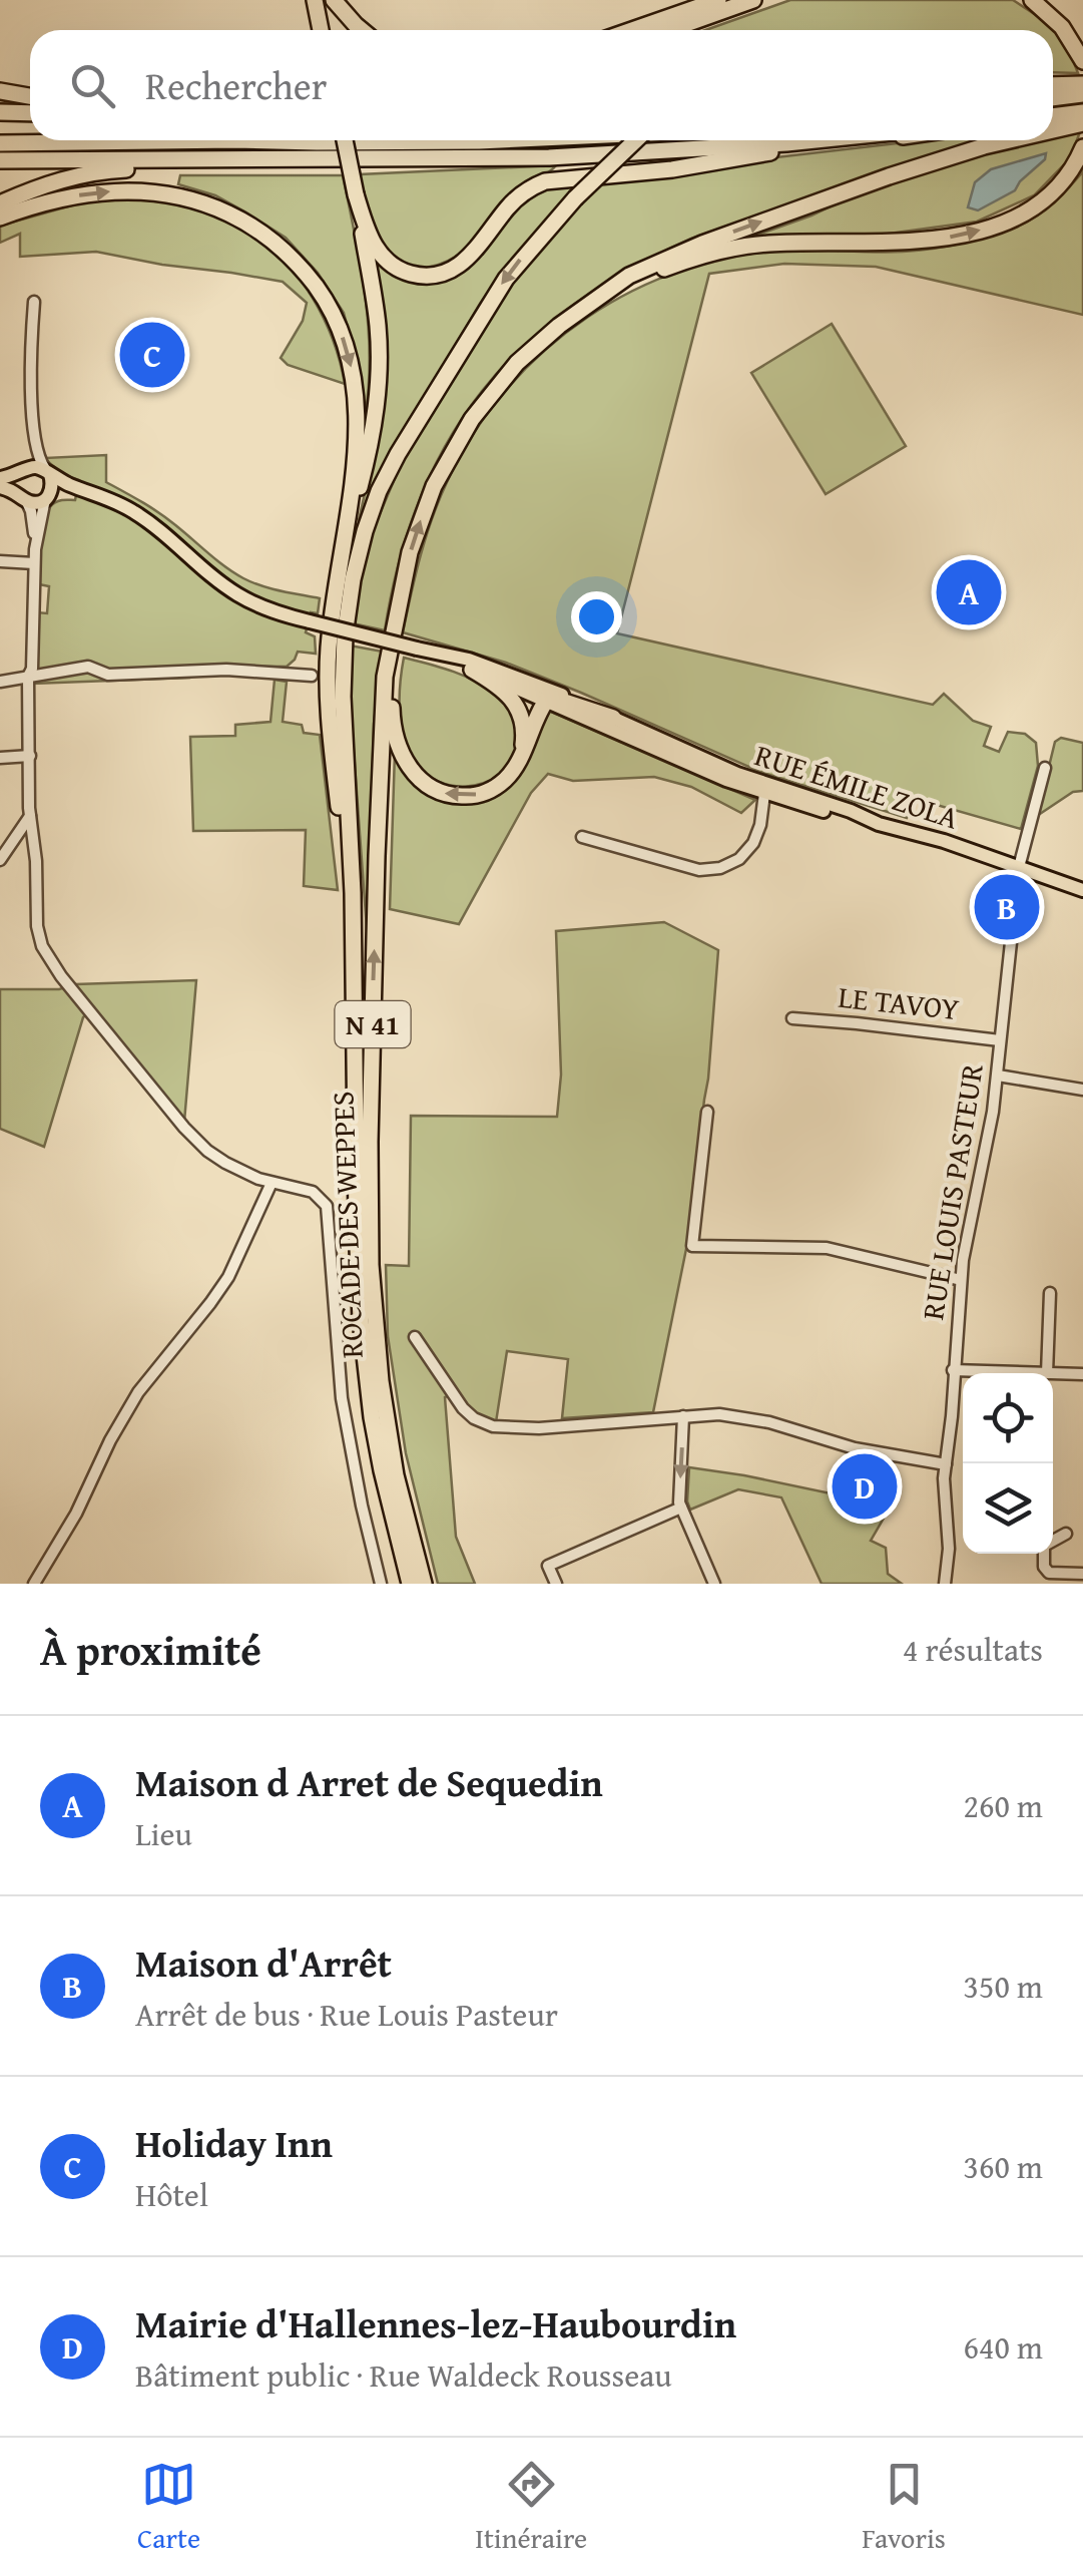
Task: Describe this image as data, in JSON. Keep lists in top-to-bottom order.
{
  "streets": {
    "highway": ["N 41", "ROCADE DES WEPPES"],
    "main road": ["RUE ÉMILE ZOLA"],
    "street": ["LE TAVOY", "RUE LOUIS PASTEUR"]
  },
  "crossings": [
    ["RUE ÉMILE ZOLA", "RUE LOUIS PASTEUR"],
    ["LE TAVOY", "RUE LOUIS PASTEUR"],
    ["N 41", "ROCADE DES WEPPES"]
  ],
  "page": {
    "search": "Rechercher",
    "pins": [
      "C",
      "A",
      "B",
      "D"
    ],
    "heading": ["À proximité", "4 résultats"],
    "list": [
      {
        "mark": "A",
        "name": "Maison d Arret de Sequedin",
        "note": "Lieu",
        "value": "260 m"
      },
      {
        "mark": "B",
        "name": "Maison d'Arrêt",
        "note": "Arrêt de bus · Rue Louis Pasteur",
        "value": "350 m"
      },
      {
        "mark": "C",
        "name": "Holiday Inn",
        "note": "Hôtel",
        "value": "360 m"
      },
      {
        "mark": "D",
        "name": "Mairie d'Hallennes-lez-Haubourdin",
        "note": "Bâtiment public · Rue Waldeck Rousseau",
        "value": "640 m"
      }
    ],
    "nav": ["Carte", "Itinéraire", "Favoris"]
  }
}
